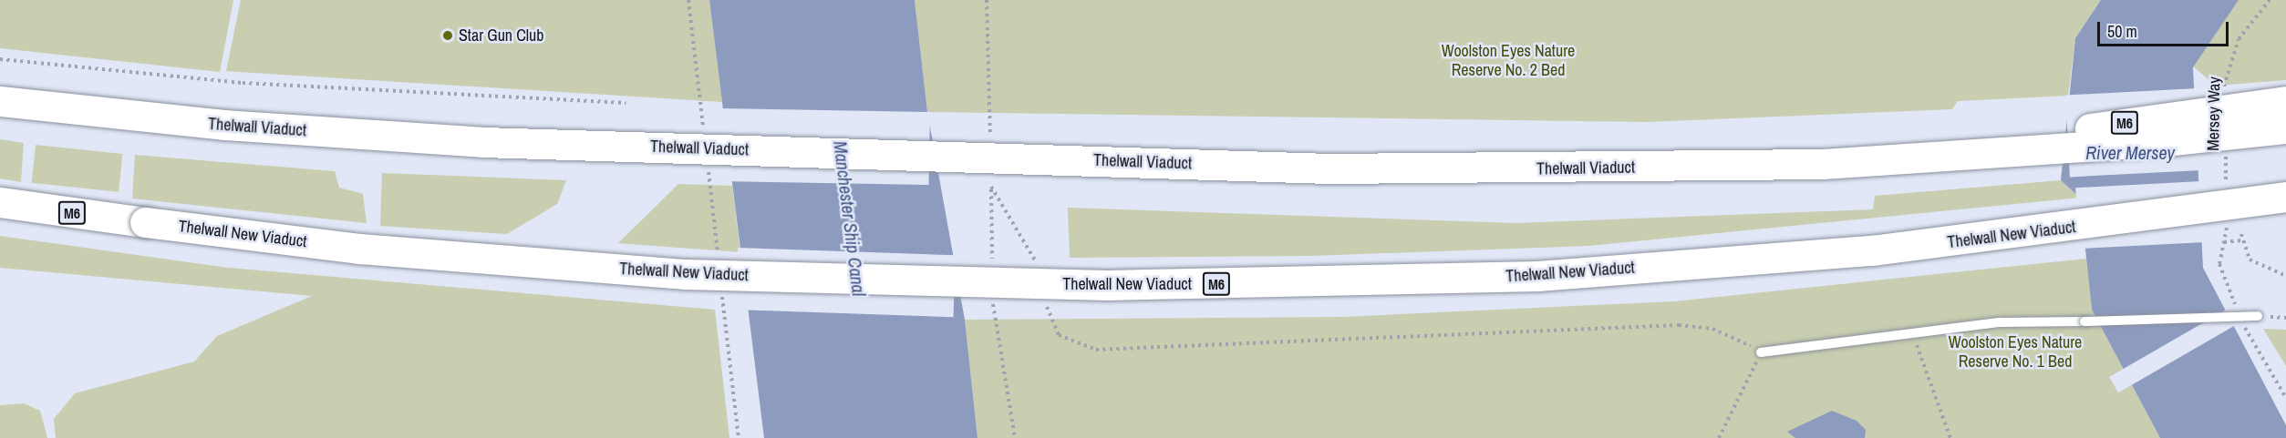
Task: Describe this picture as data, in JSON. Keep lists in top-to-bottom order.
{
  "streets": {
    "highway": ["M6", "Thelwall Viaduct", "Thelwall New Viaduct"],
    "path": ["Mersey Way"]
  },
  "crossings": [
    ["M6", "Thelwall Viaduct"]
  ],
  "water": ["River Mersey", "Manchester Ship Canal"],
  "parks": ["Woolston Eyes Nature Reserve No. 2 Bed", "Woolston Eyes Nature Reserve No. 1 Bed"],
  "places": ["Star Gun Club"],
  "scale_bar": "50 m"
}
